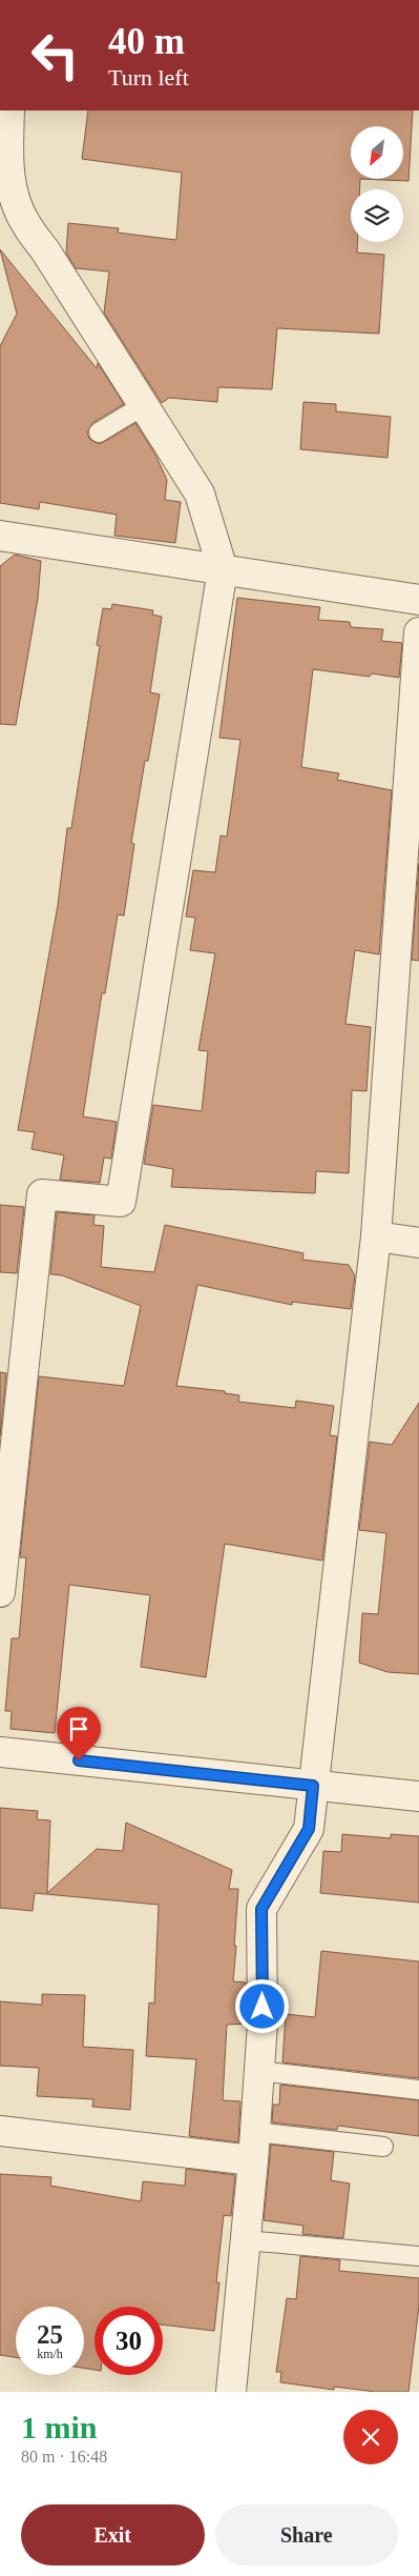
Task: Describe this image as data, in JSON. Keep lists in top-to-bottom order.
{
  "north": "bottom left",
  "page": {
    "turn": ["40 m", "Turn left"],
    "speed": "25 km/h",
    "limit": "30",
    "heading": ["1 min", "80 m · 16:48"],
    "buttons": ["Exit", "Share"]
  }
}
